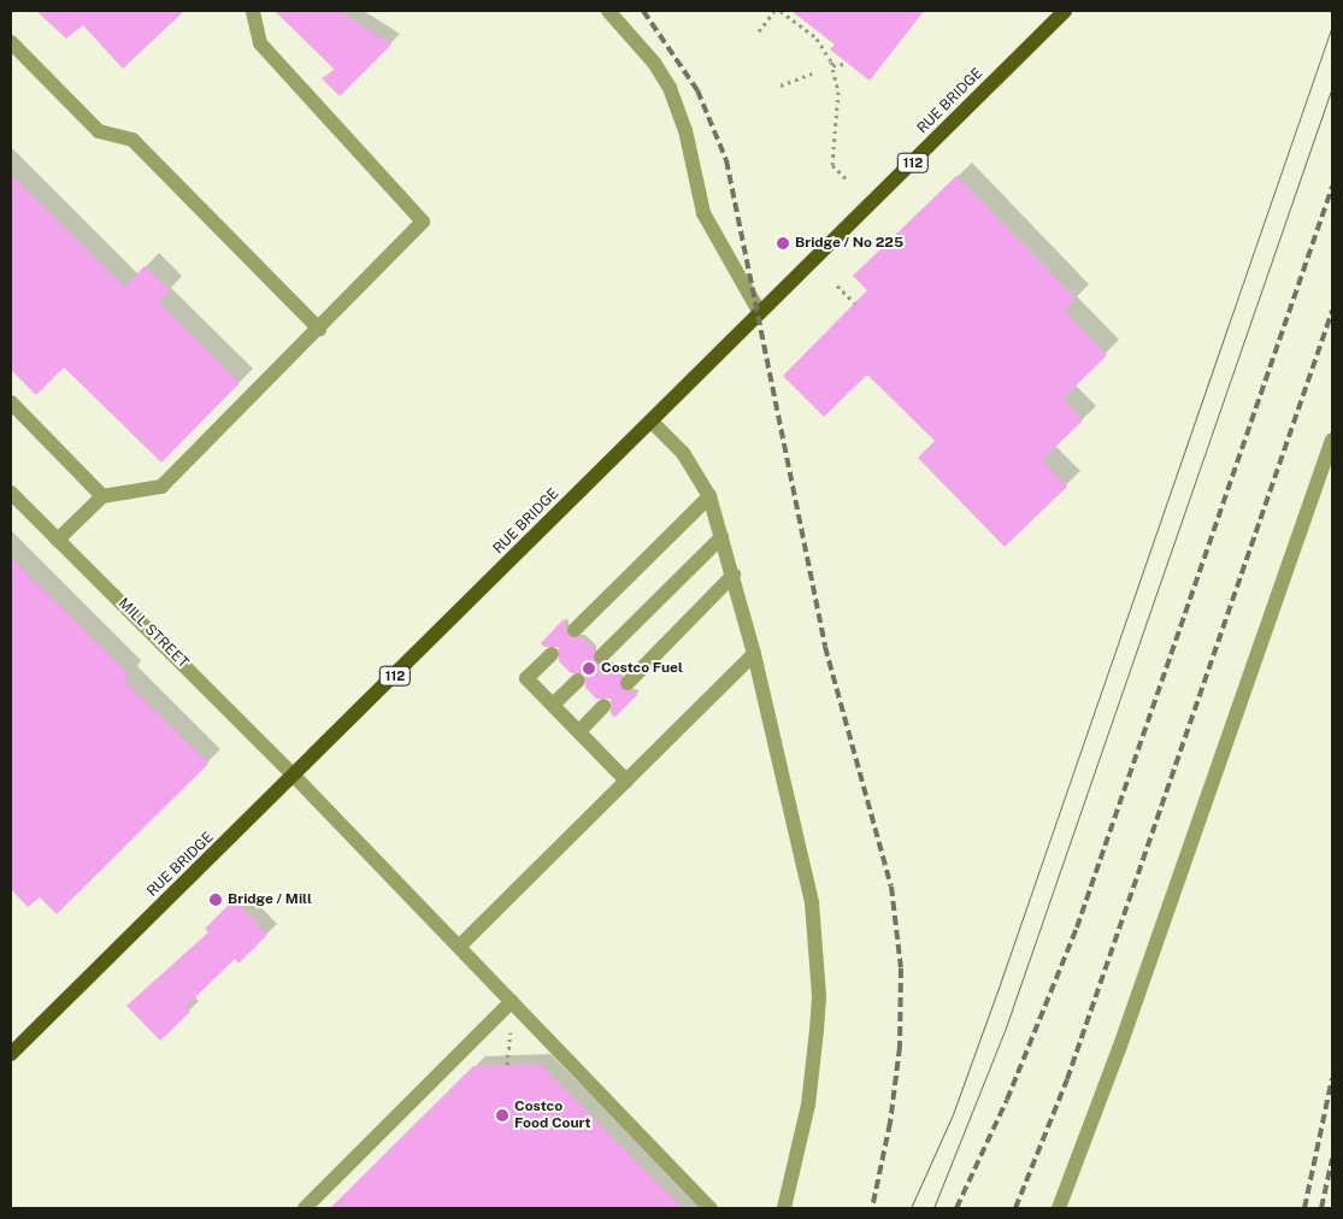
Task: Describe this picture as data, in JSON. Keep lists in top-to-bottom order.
{
  "streets": {
    "main road": ["RUE BRIDGE", "112"],
    "street": ["MILL STREET"]
  },
  "crossings": [
    ["RUE BRIDGE", "MILL STREET"]
  ],
  "places": [
    "Bridge / No 225",
    "Costco Fuel",
    "Bridge / Mill",
    "Costco Food Court"
  ]
}
